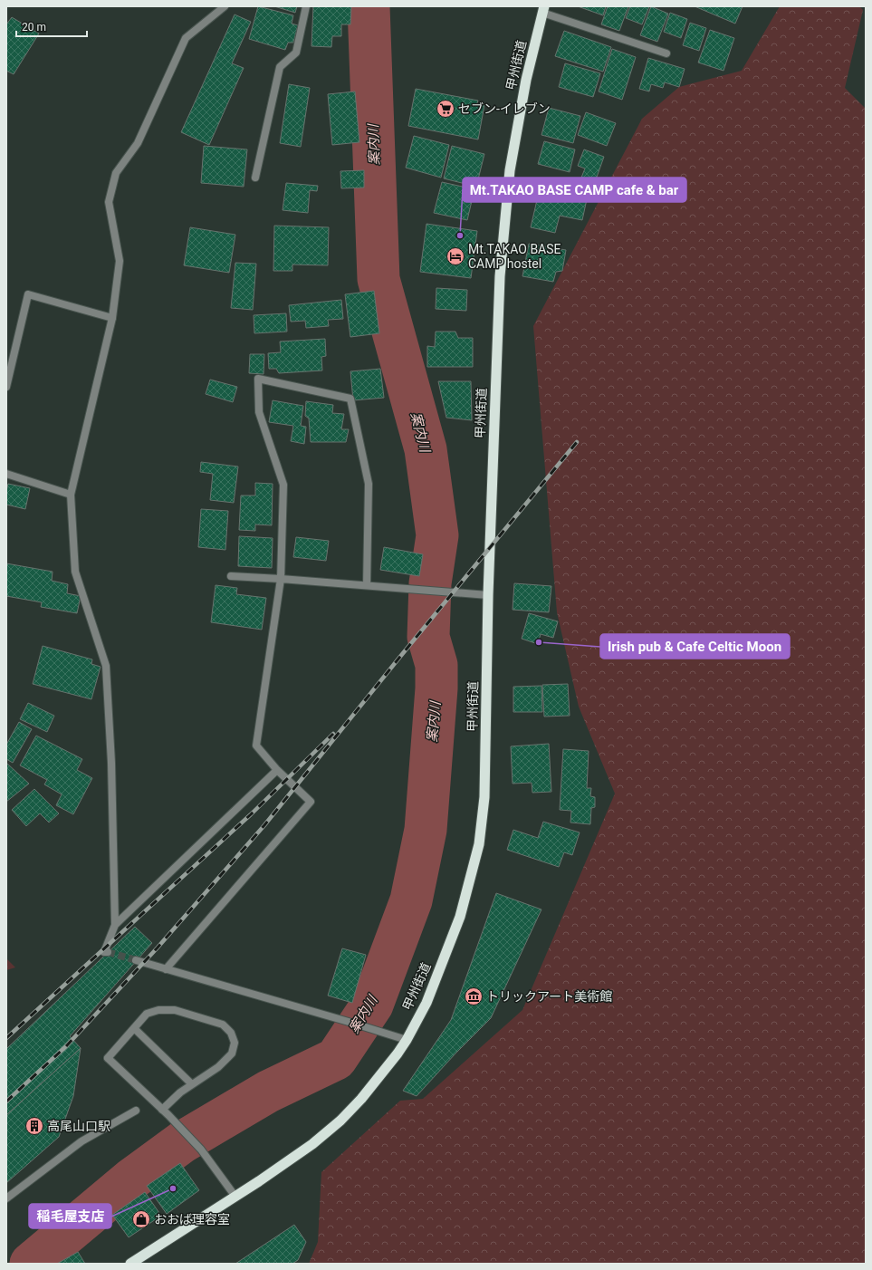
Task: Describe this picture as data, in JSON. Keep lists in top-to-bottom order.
{
  "streets": {
    "highway": ["甲州街道"]
  },
  "water": ["案内川"],
  "places": {
    "supermarket": ["セブン-イレブン"],
    "other": ["Mt.TAKAO BASE CAMP cafe & bar", "Irish pub & Cafe Celtic Moon", "稲毛屋支店"],
    "hotel": ["Mt.TAKAO BASE CAMP hostel"],
    "museum": ["トリックアート美術館"],
    "building": ["高尾山口駅"],
    "shop": ["おおば理容室"]
  },
  "scale_bar": "20 m"
}
